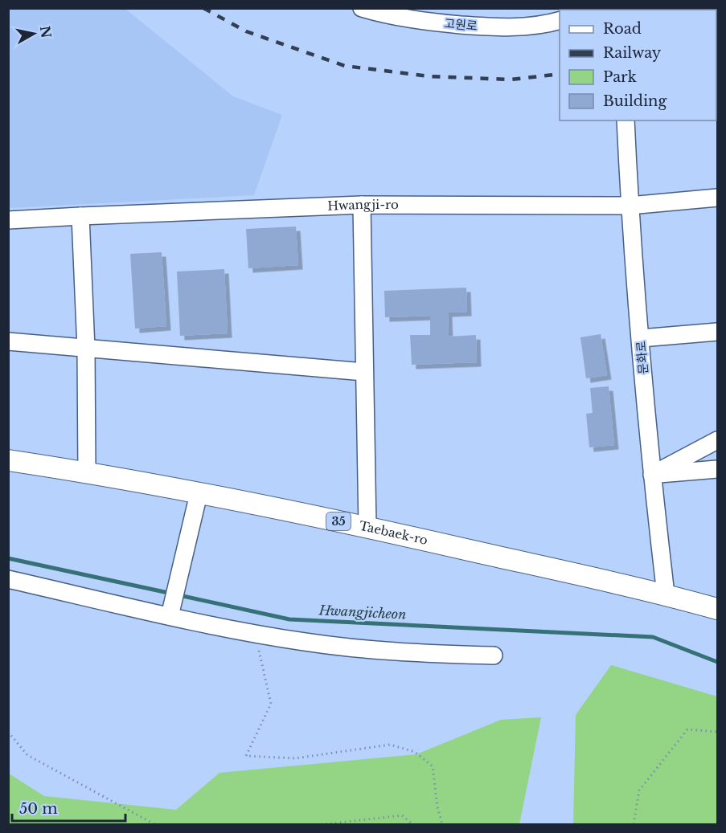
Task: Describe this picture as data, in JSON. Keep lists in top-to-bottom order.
{
  "streets": {
    "main road": ["35", "Taebaek-ro"],
    "street": ["고원로", "Hwangji-ro", "문화로"]
  },
  "crossings": [
    ["Hwangji-ro", "문화로"],
    ["문화로", "Taebaek-ro"]
  ],
  "water": ["Hwangjicheon"],
  "legend": [
    "Road",
    "Railway",
    "Park",
    "Building"
  ],
  "scale_bar": "50 m",
  "north": "right"
}
